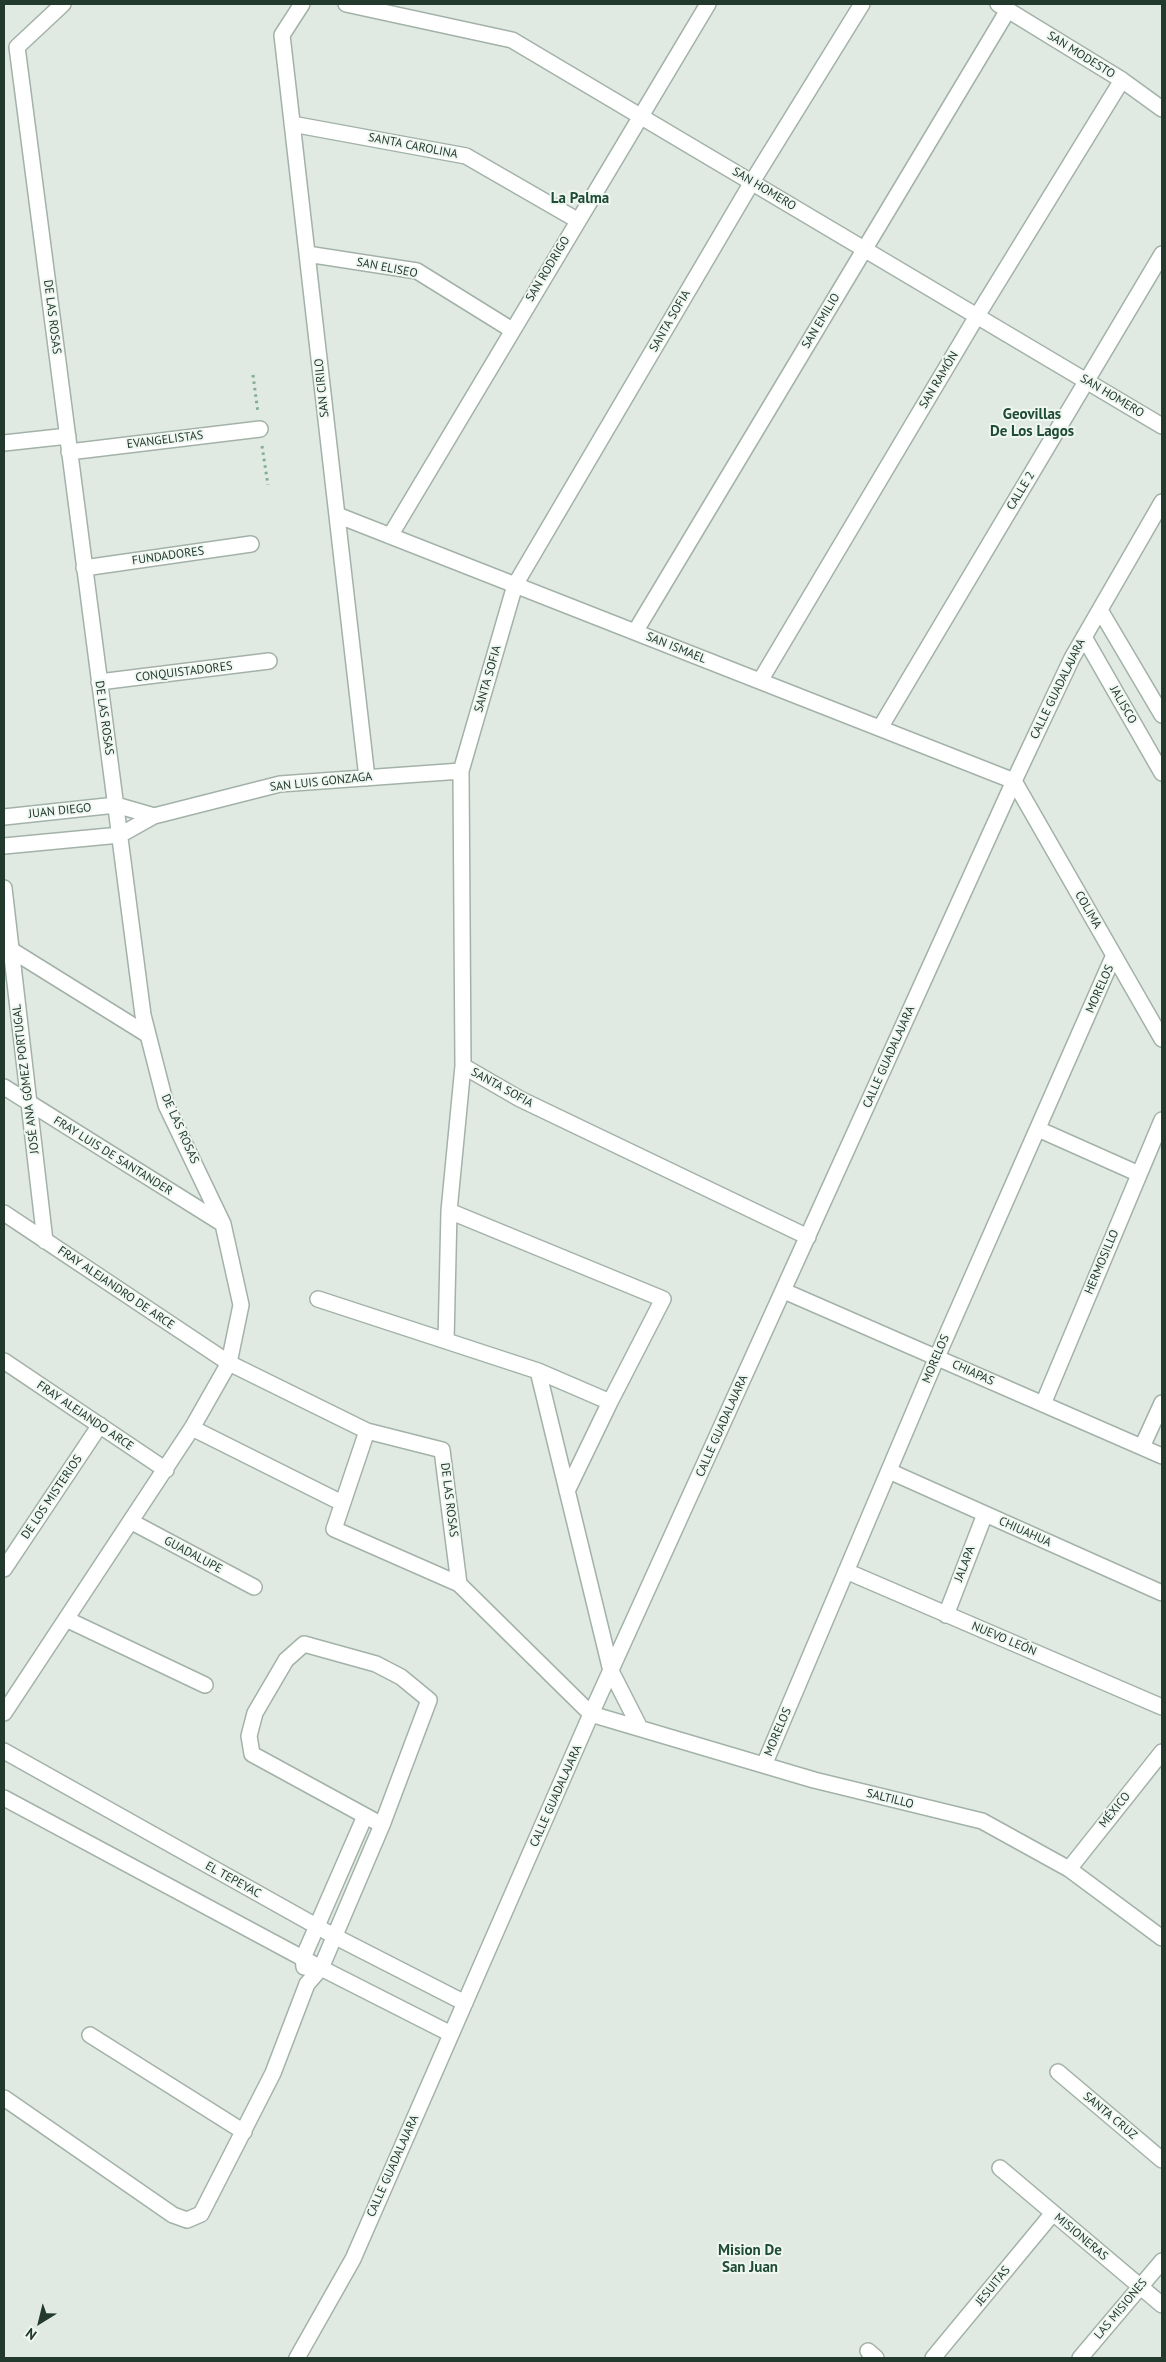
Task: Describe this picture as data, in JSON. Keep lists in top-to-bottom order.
{
  "streets": {
    "street": [
      "SAN MODESTO",
      "SANTA CAROLINA",
      "SAN HOMERO",
      "SAN ELISEO",
      "SAN RODRIGO",
      "DE LAS ROSAS",
      "SANTA SOFIA",
      "SAN EMILIO",
      "SAN RAMÓN",
      "SAN CIRILO",
      "EVANGELISTAS",
      "CALLE 2",
      "FUNDADORES",
      "SAN ISMAEL",
      "CONQUISTADORES",
      "CALLE GUADALAJARA",
      "JALISCO",
      "SAN LUIS GONZAGA",
      "JUAN DIEGO",
      "COLIMA",
      "MORELOS",
      "JOSÉ ANA GÓMEZ PORTUGAL",
      "FRAY LUIS DE SANTANDER",
      "HERMOSILLO",
      "FRAY ALEJANDRO DE ARCE",
      "CHIAPAS",
      "FRAY ALEJANDO ARCE",
      "DE LOS MISTERIOS",
      "CHIUAHUA",
      "GUADALUPE",
      "JALAPA",
      "NUEVO LEÓN",
      "SALTILLO",
      "MÉXICO",
      "EL TEPEYAC",
      "SANTA CRUZ",
      "MISIONERAS",
      "JESUITAS",
      "LAS MISIONES"
    ]
  },
  "crossings": [
    ["SAN MODESTO", "SAN EMILIO"],
    ["SAN MODESTO", "SAN RAMÓN"],
    ["SANTA CAROLINA", "SAN RODRIGO"],
    ["SANTA CAROLINA", "SAN CIRILO"],
    ["SAN HOMERO", "SAN RODRIGO"],
    ["SAN HOMERO", "SANTA SOFIA"],
    ["SAN HOMERO", "SAN EMILIO"],
    ["SAN HOMERO", "SAN RAMÓN"],
    ["SAN HOMERO", "CALLE 2"],
    ["SAN ELISEO", "SAN RODRIGO"],
    ["SAN ELISEO", "SAN CIRILO"],
    ["SAN RODRIGO", "SAN ISMAEL"],
    ["DE LAS ROSAS", "EVANGELISTAS"],
    ["DE LAS ROSAS", "FUNDADORES"],
    ["DE LAS ROSAS", "CONQUISTADORES"],
    ["DE LAS ROSAS", "SAN LUIS GONZAGA"],
    ["DE LAS ROSAS", "JUAN DIEGO"],
    ["DE LAS ROSAS", "FRAY LUIS DE SANTANDER"],
    ["DE LAS ROSAS", "FRAY ALEJANDRO DE ARCE"],
    ["DE LAS ROSAS", "FRAY ALEJANDO ARCE"],
    ["DE LAS ROSAS", "GUADALUPE"],
    ["SANTA SOFIA", "SAN ISMAEL"],
    ["SANTA SOFIA", "CALLE GUADALAJARA"],
    ["SANTA SOFIA", "SAN LUIS GONZAGA"],
    ["SAN EMILIO", "SAN ISMAEL"],
    ["SAN RAMÓN", "SAN ISMAEL"],
    ["SAN CIRILO", "SAN ISMAEL"],
    ["SAN CIRILO", "SAN LUIS GONZAGA"],
    ["CALLE 2", "SAN ISMAEL"],
    ["SAN ISMAEL", "CALLE GUADALAJARA"],
    ["SAN ISMAEL", "COLIMA"],
    ["CALLE GUADALAJARA", "JALISCO"],
    ["CALLE GUADALAJARA", "COLIMA"],
    ["CALLE GUADALAJARA", "CHIAPAS"],
    ["CALLE GUADALAJARA", "SALTILLO"],
    ["CALLE GUADALAJARA", "EL TEPEYAC"],
    ["COLIMA", "MORELOS"],
    ["MORELOS", "CHIAPAS"],
    ["MORELOS", "CHIUAHUA"],
    ["MORELOS", "NUEVO LEÓN"],
    ["MORELOS", "SALTILLO"],
    ["JOSÉ ANA GÓMEZ PORTUGAL", "FRAY LUIS DE SANTANDER"],
    ["JOSÉ ANA GÓMEZ PORTUGAL", "FRAY ALEJANDRO DE ARCE"],
    ["HERMOSILLO", "CHIAPAS"],
    ["FRAY ALEJANDO ARCE", "DE LOS MISTERIOS"],
    ["CHIUAHUA", "JALAPA"],
    ["JALAPA", "NUEVO LEÓN"],
    ["SALTILLO", "MÉXICO"],
    ["MISIONERAS", "JESUITAS"],
    ["MISIONERAS", "LAS MISIONES"]
  ],
  "districts": ["La Palma", "Geovillas De Los Lagos", "Mision De San Juan"],
  "north": "bottom left"
}
